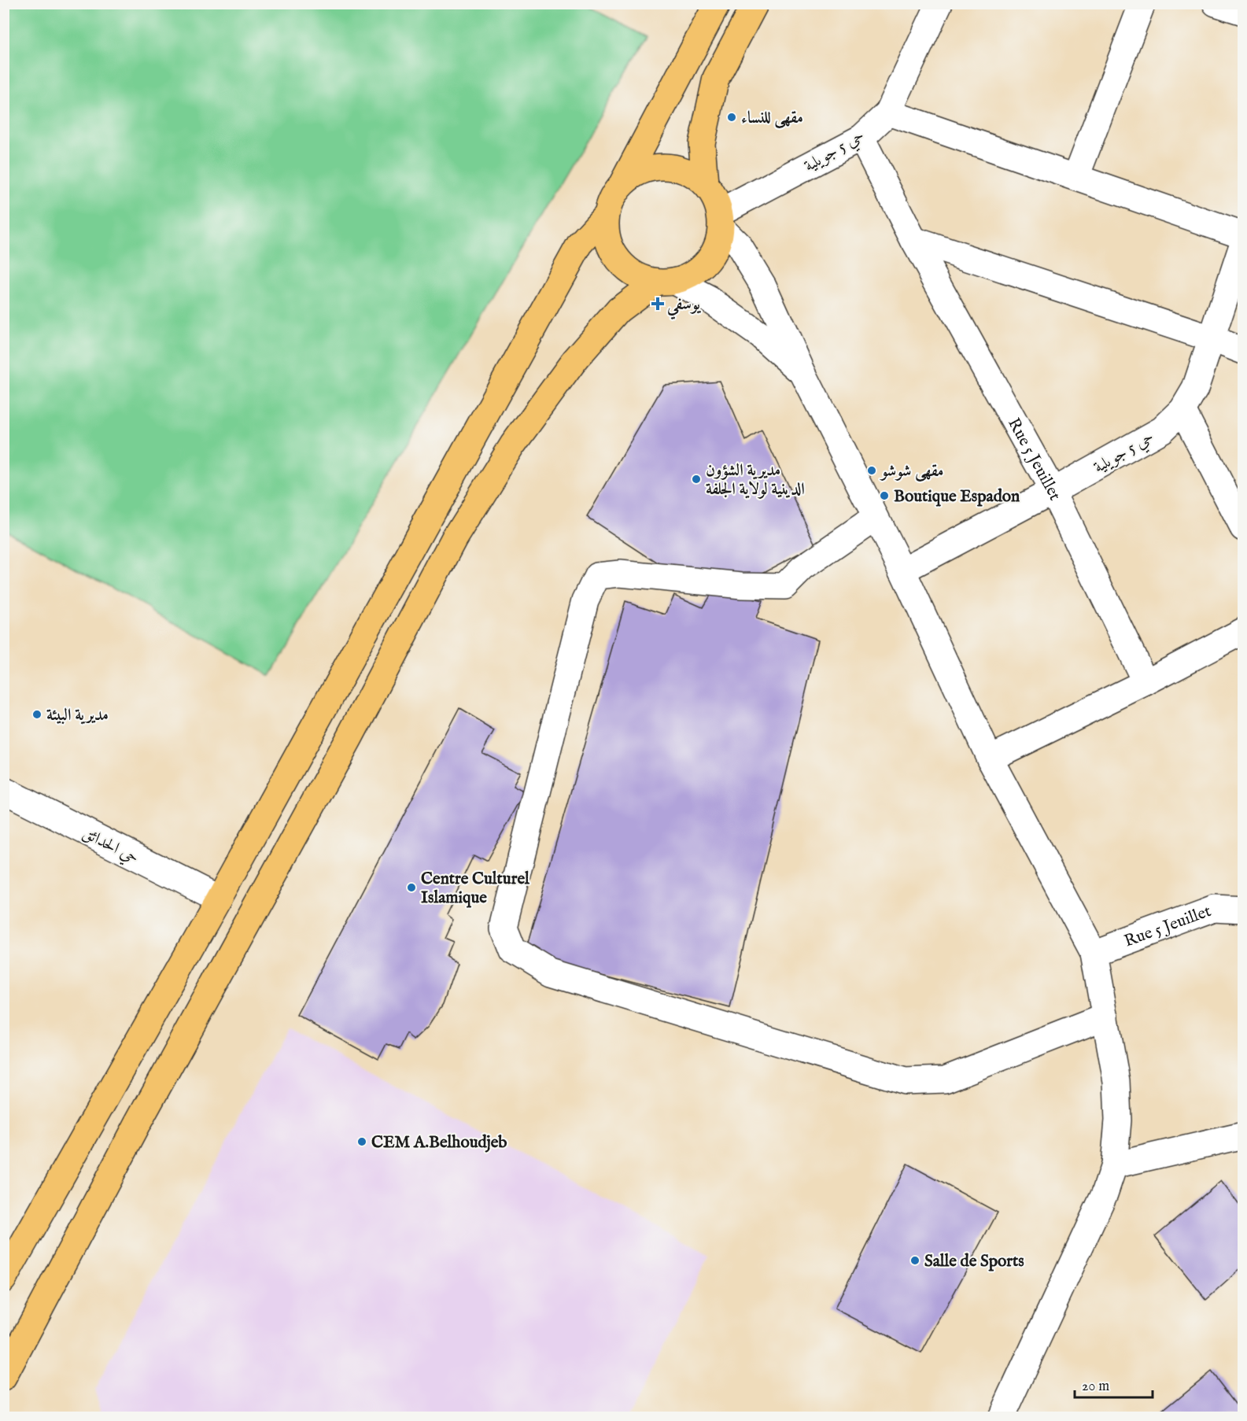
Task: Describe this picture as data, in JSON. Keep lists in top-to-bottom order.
{
  "streets": {
    "street": ["حي 5 جويلية", "Rue 5 Jeuillet", "حي الحدائق"]
  },
  "crossings": [
    ["حي 5 جويلية", "Rue 5 Jeuillet"]
  ],
  "places": {
    "other": [
      "مقهى للنساء",
      "مقهى شوشو",
      "مديرية الشؤون الدينية لولاية الجلفة",
      "Boutique Espadon",
      "مديرية البيئة",
      "Centre Culturel Islamique",
      "CEM A.Belhoudjeb",
      "Salle de Sports"
    ],
    "health": ["يوسفي"]
  },
  "scale_bar": "20 m"
}
